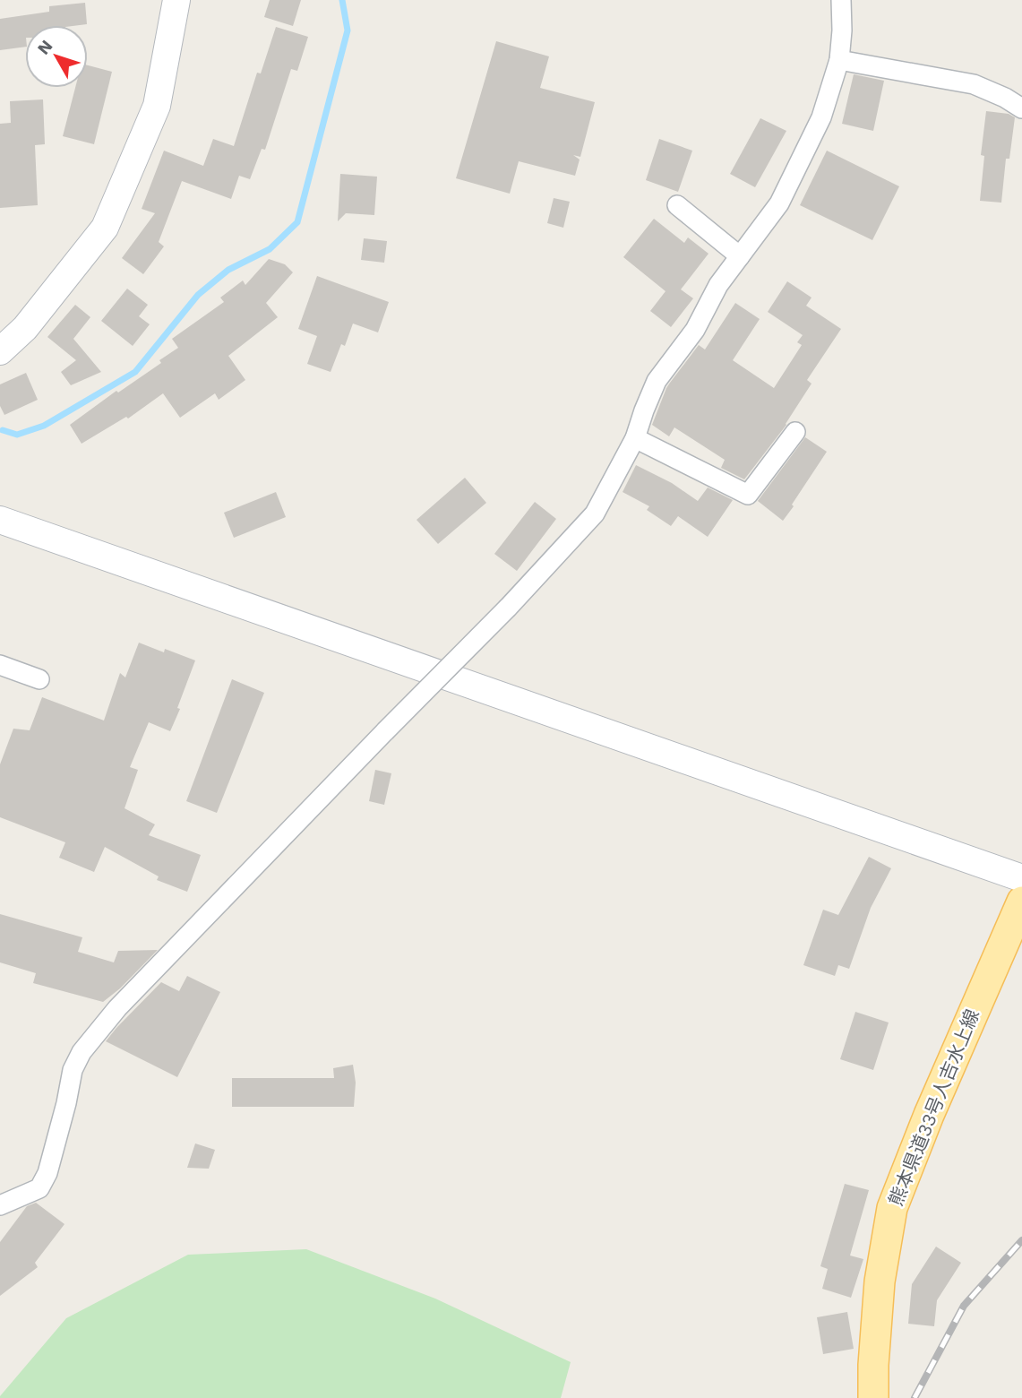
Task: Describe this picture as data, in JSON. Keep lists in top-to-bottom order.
{
  "streets": {
    "main road": ["熊本県道33号人吉水上線"]
  },
  "north": "top left"
}
